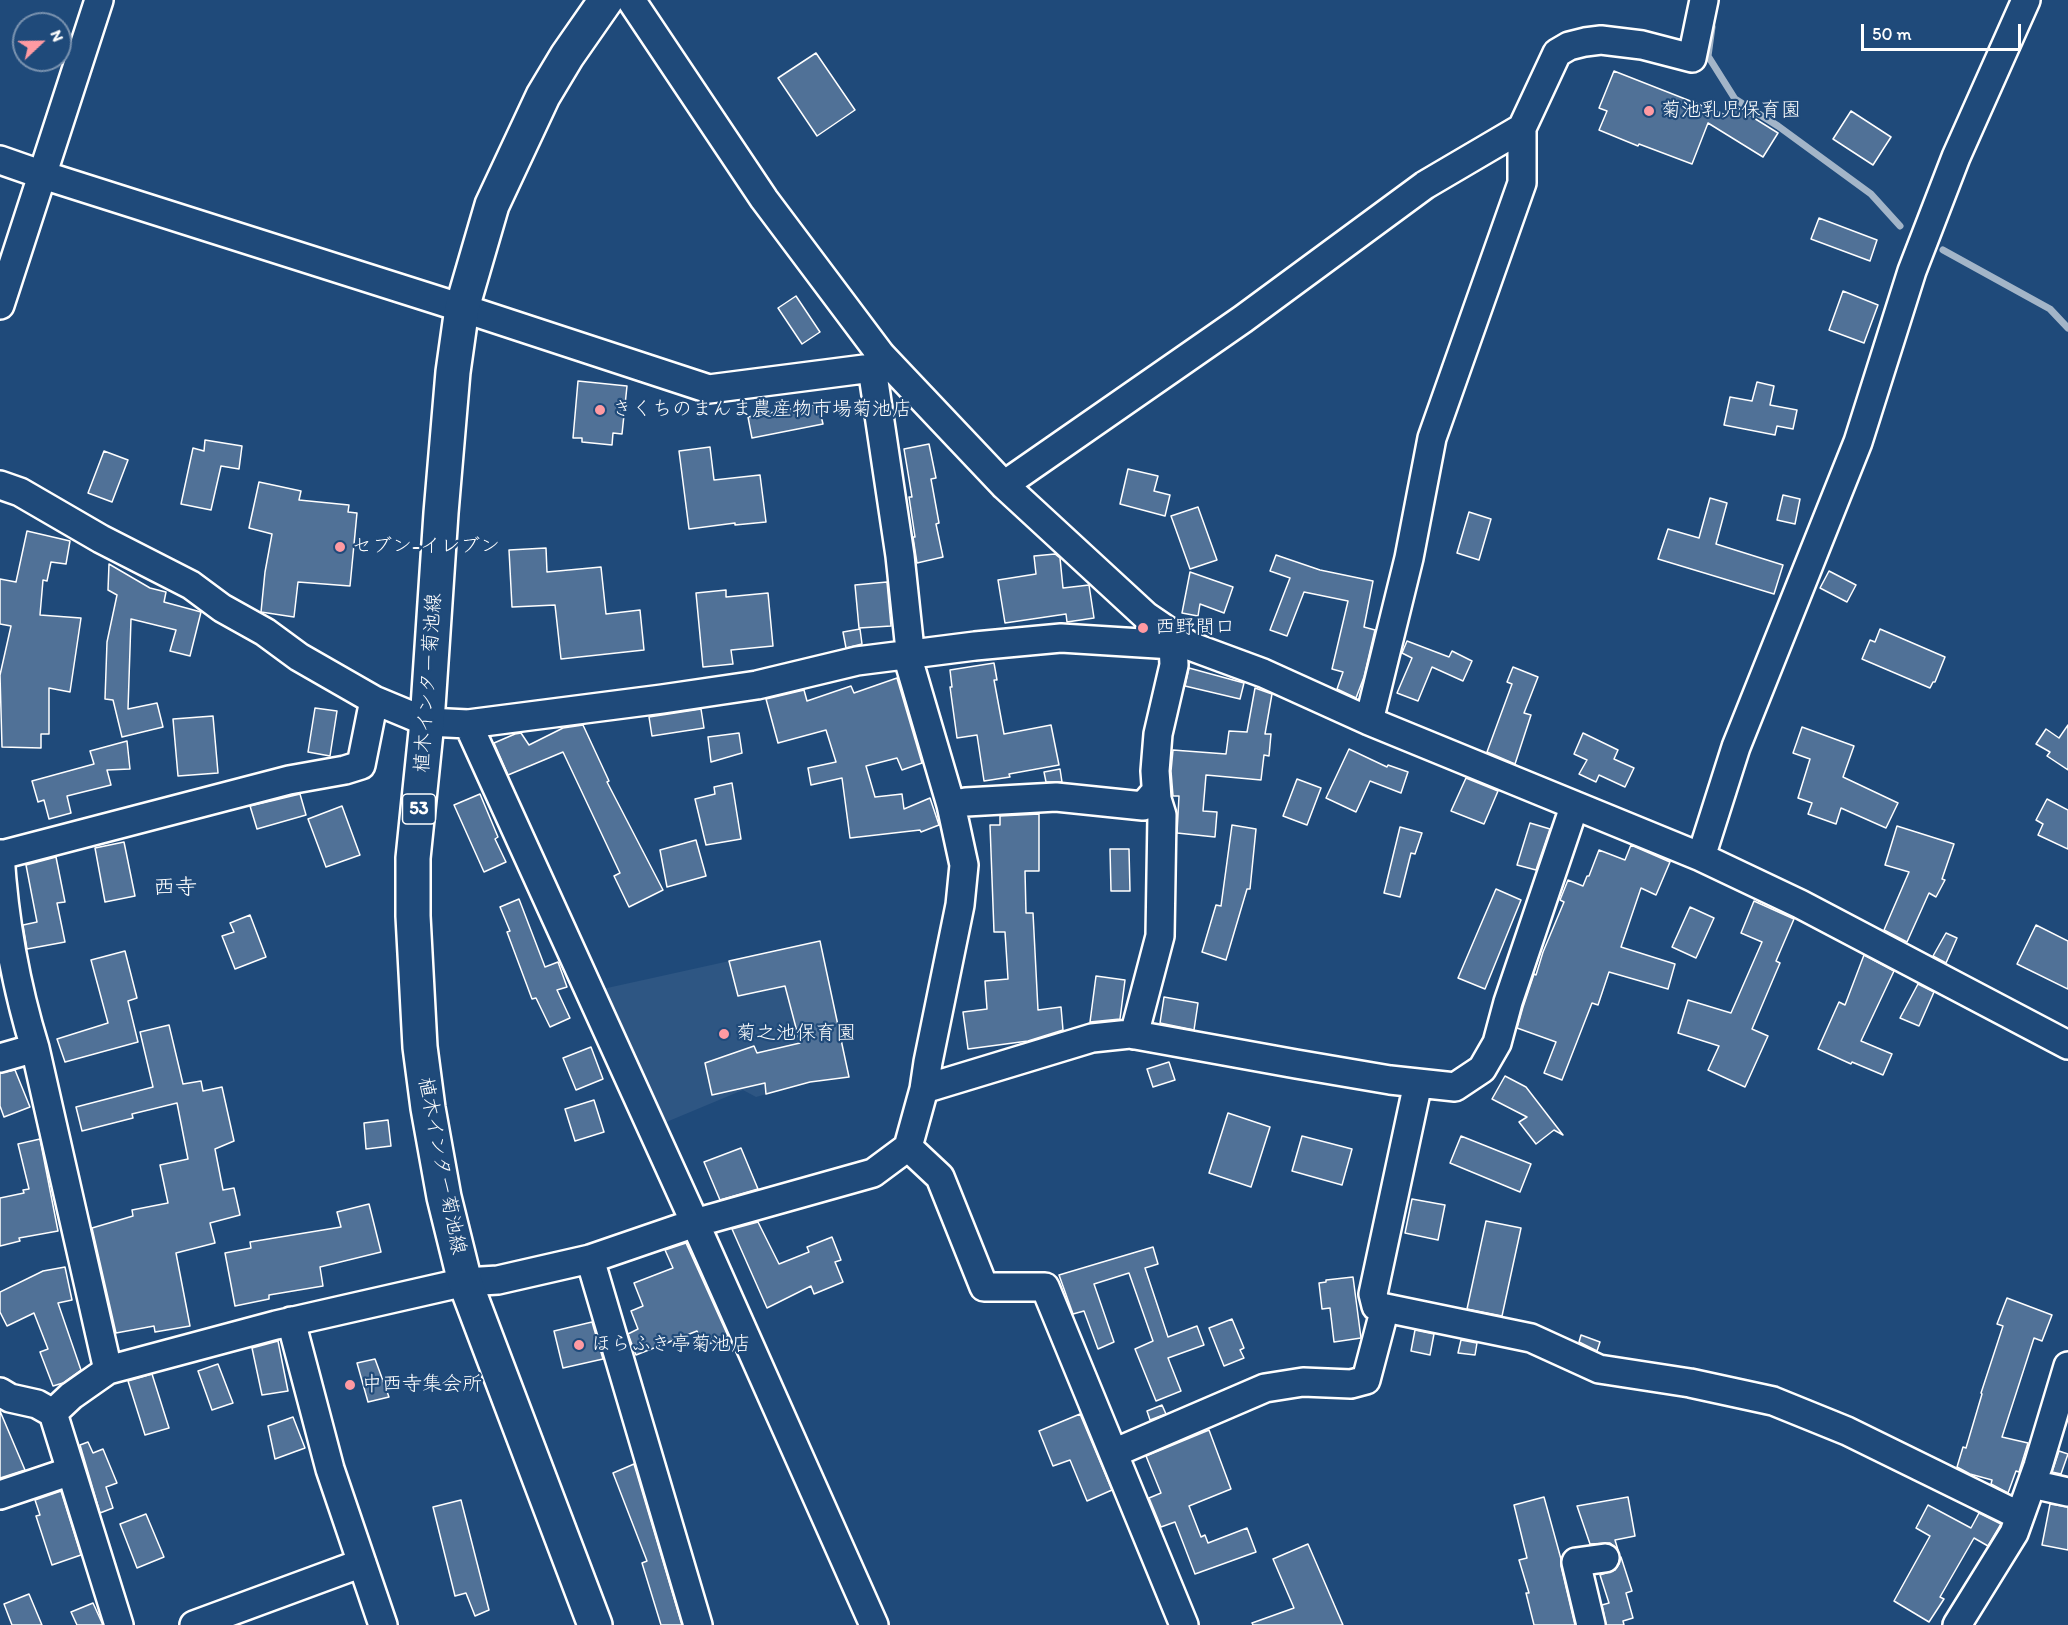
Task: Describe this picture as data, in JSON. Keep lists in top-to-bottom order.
{
  "streets": {
    "main road": ["植木インター菊池線", "53"]
  },
  "districts": ["西寺"],
  "places": [
    "菊池乳児保育園",
    "きくちのまんま農産物市場菊池店",
    "セブン-イレブン",
    "西野間口",
    "菊之池保育園",
    "ほらふき亭菊池店",
    "中西寺集会所"
  ],
  "scale_bar": "50 m",
  "north": "right"
}
